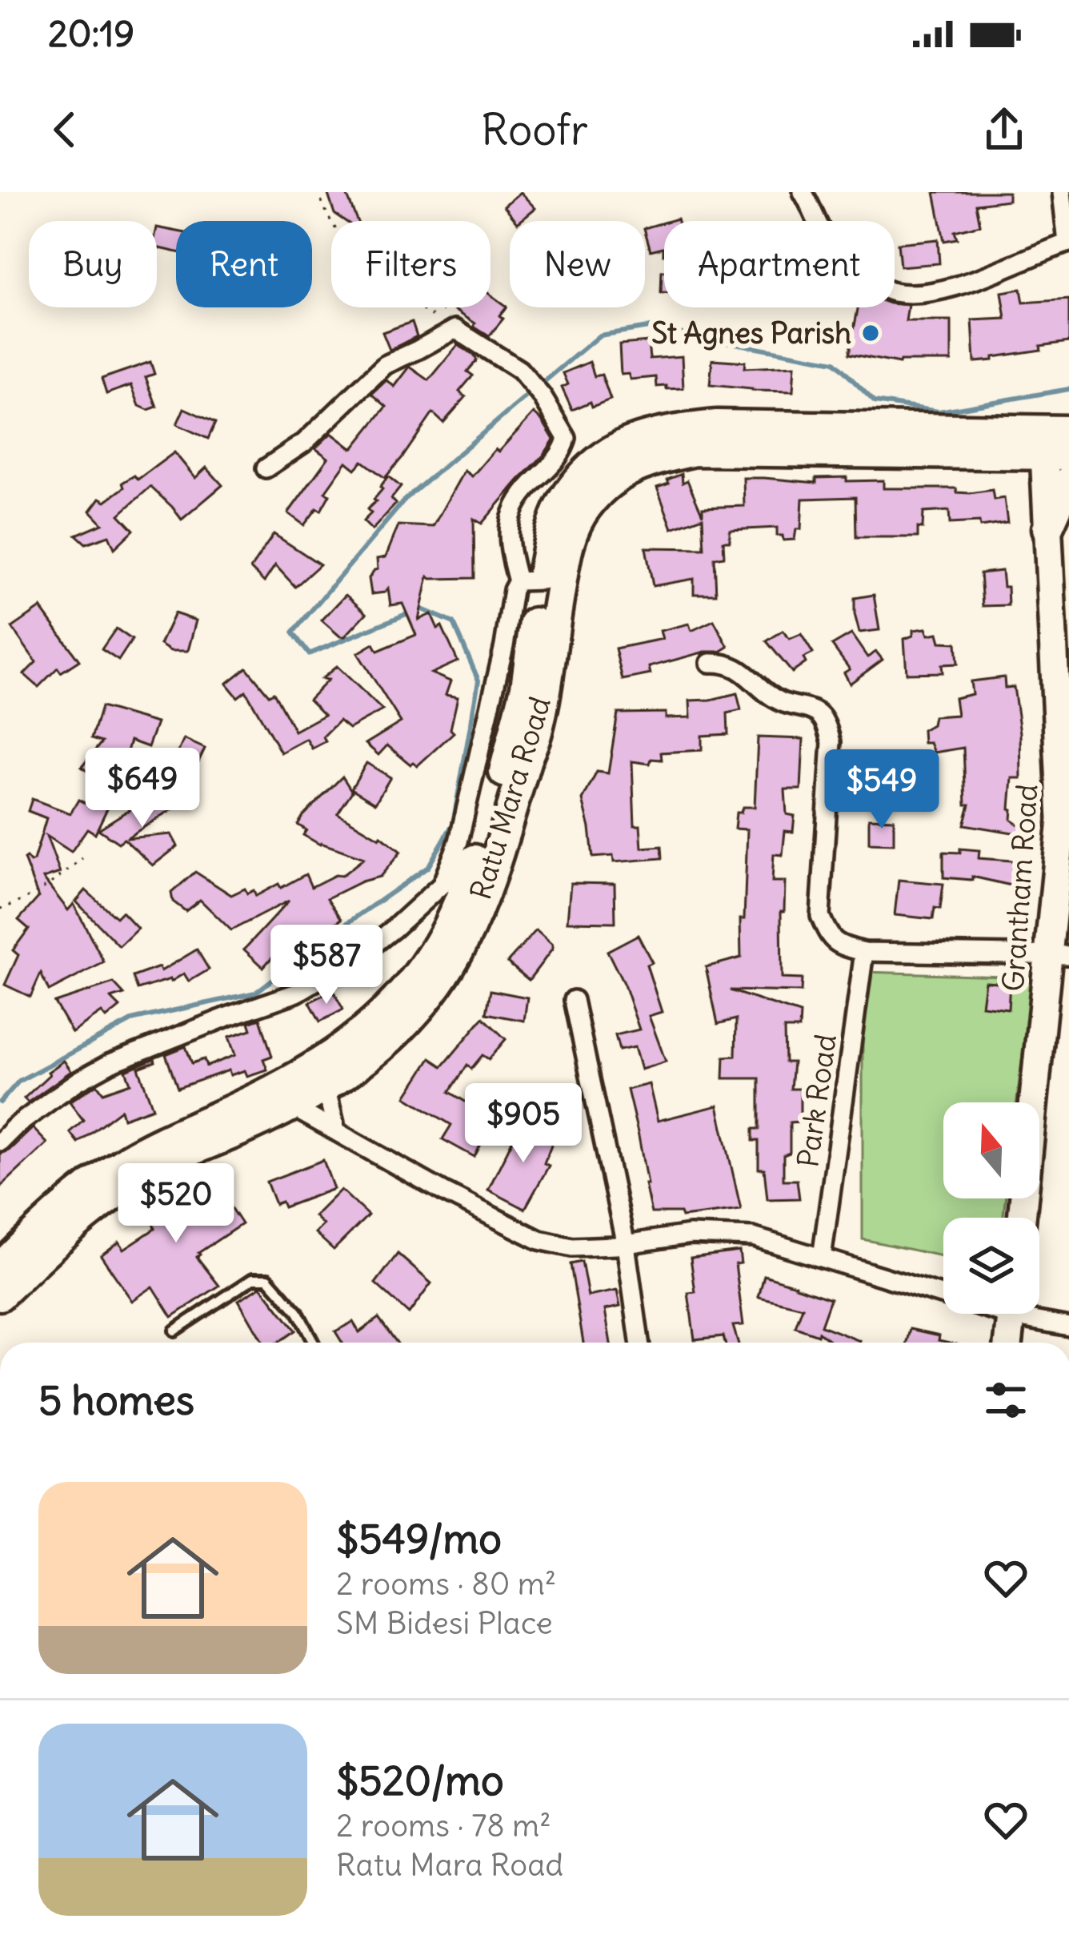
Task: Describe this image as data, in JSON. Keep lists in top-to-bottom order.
{
  "streets": {
    "highway": ["Ratu Mara Road"],
    "main road": ["Grantham Road"],
    "street": ["Park Road"]
  },
  "crossings": [
    ["Ratu Mara Road", "Grantham Road"]
  ],
  "places": ["St Agnes Parish"],
  "north": "top",
  "page": {
    "status": "20:19",
    "header": "Roofr",
    "chip": [
      "Buy",
      "Rent",
      "Filters",
      "New",
      "Apartment"
    ],
    "price": [
      "$649",
      "$549",
      "$587",
      "$905",
      "$520"
    ],
    "heading": "5 homes",
    "list": [
      {
        "name": "$549/mo",
        "note": "2 rooms · 80 m² · SM Bidesi Place"
      },
      {
        "name": "$520/mo",
        "note": "2 rooms · 78 m² · Ratu Mara Road"
      }
    ]
  }
}
